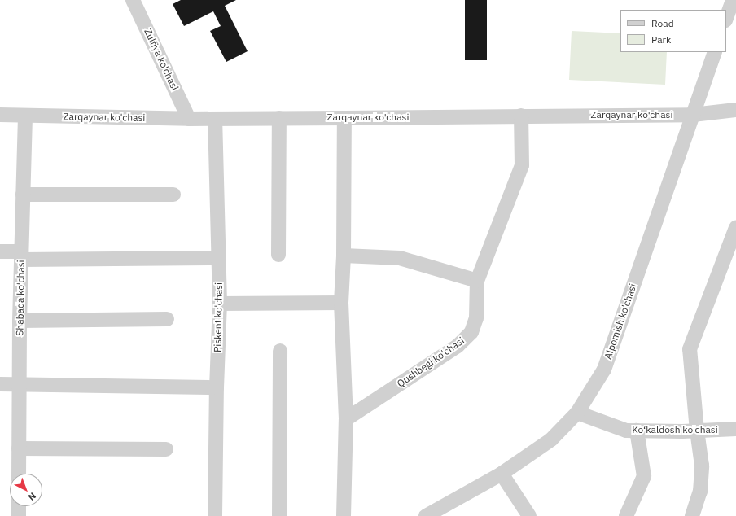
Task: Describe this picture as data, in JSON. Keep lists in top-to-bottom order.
{
  "streets": {
    "street": [
      "Zulfiya ko'chasi",
      "Zarqaynar ko'chasi",
      "Shabada ko'chasi",
      "Piskent ko'chasi",
      "Alpomish ko'chasi",
      "Qushbegi ko'chasi",
      "Ko‘kaldosh ko'chasi"
    ]
  },
  "crossings": [
    ["Zulfiya ko'chasi", "Zarqaynar ko'chasi"],
    ["Zarqaynar ko'chasi", "Shabada ko'chasi"],
    ["Zarqaynar ko'chasi", "Piskent ko'chasi"],
    ["Zarqaynar ko'chasi", "Alpomish ko'chasi"],
    ["Zarqaynar ko'chasi", "Qushbegi ko'chasi"],
    ["Alpomish ko'chasi", "Ko‘kaldosh ko'chasi"]
  ],
  "legend": ["Road", "Park"],
  "north": "bottom right"
}
